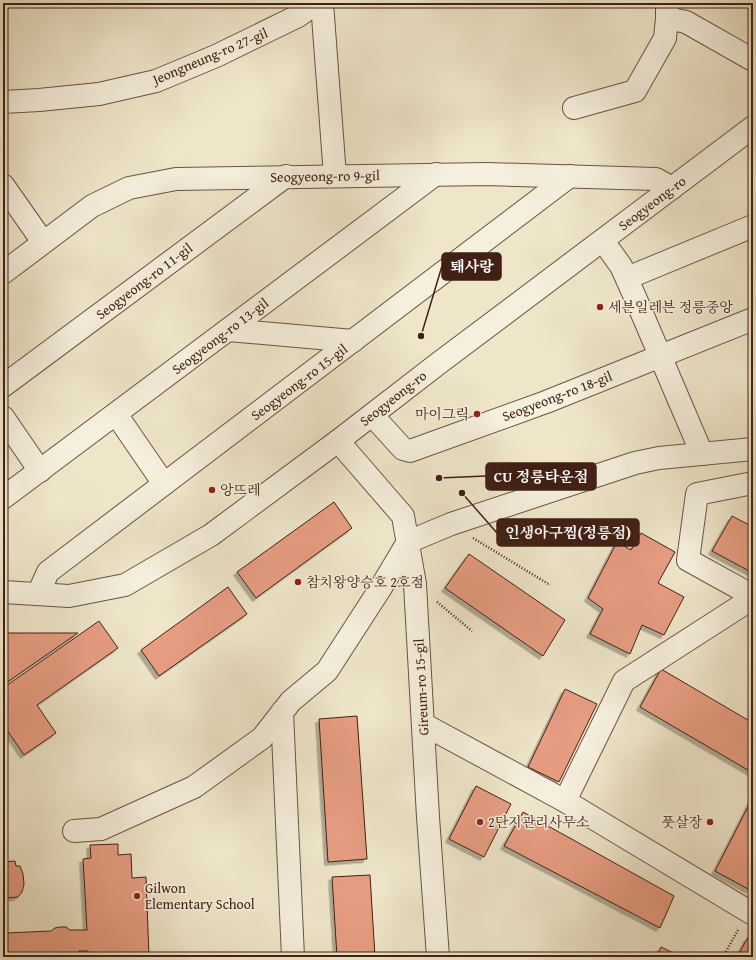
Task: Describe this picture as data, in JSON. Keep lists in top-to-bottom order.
{
  "streets": {
    "street": [
      "Jeongneung-ro 27-gil",
      "Seogyeong-ro 9-gil",
      "Seogyeong-ro",
      "Seogyeong-ro 11-gil",
      "Seogyeong-ro 13-gil",
      "Seogyeong-ro 15-gil",
      "Seogyeong-ro 18-gil",
      "Gireum-ro 15-gil"
    ]
  },
  "crossings": [
    ["Seogyeong-ro 9-gil", "Seogyeong-ro"],
    ["Seogyeong-ro 9-gil", "Seogyeong-ro 11-gil"],
    ["Seogyeong-ro 9-gil", "Seogyeong-ro 13-gil"],
    ["Seogyeong-ro 9-gil", "Seogyeong-ro 15-gil"],
    ["Seogyeong-ro", "Seogyeong-ro 15-gil"],
    ["Seogyeong-ro", "Seogyeong-ro 18-gil"],
    ["Seogyeong-ro", "Gireum-ro 15-gil"]
  ],
  "places": [
    "세븐일레븐 정릉중앙",
    "퇘사랑",
    "마이그릭",
    "CU 정릉타운점",
    "앙뜨레",
    "인생아구찜(정릉점)",
    "참치왕양승호 2호점",
    "2단지관리사무소",
    "풋살장",
    "Gilwon Elementary School"
  ]
}
